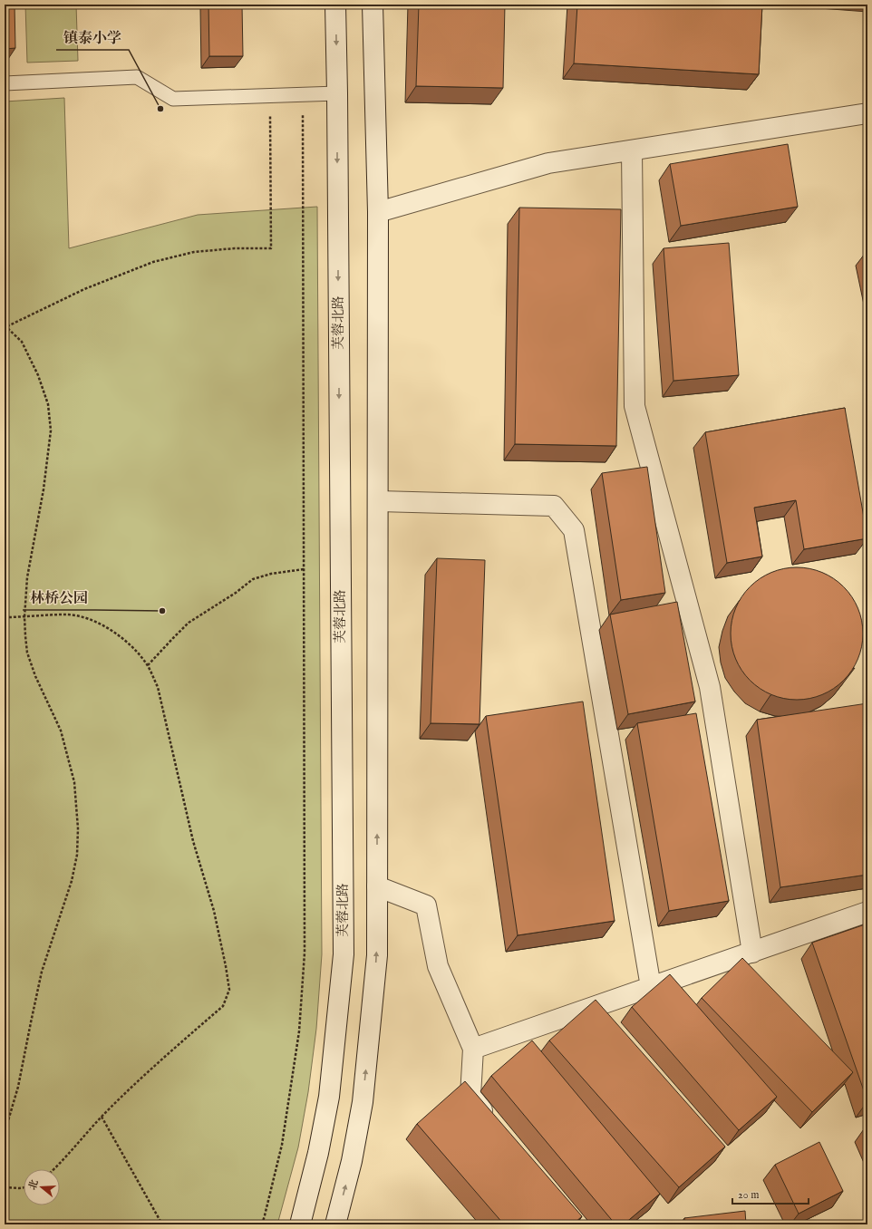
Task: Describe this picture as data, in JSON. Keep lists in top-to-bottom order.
{
  "streets": {
    "street": ["芙蓉北路"]
  },
  "places": ["镇泰小学", "林桥公园"],
  "scale_bar": "20 m",
  "north": "left"
}
